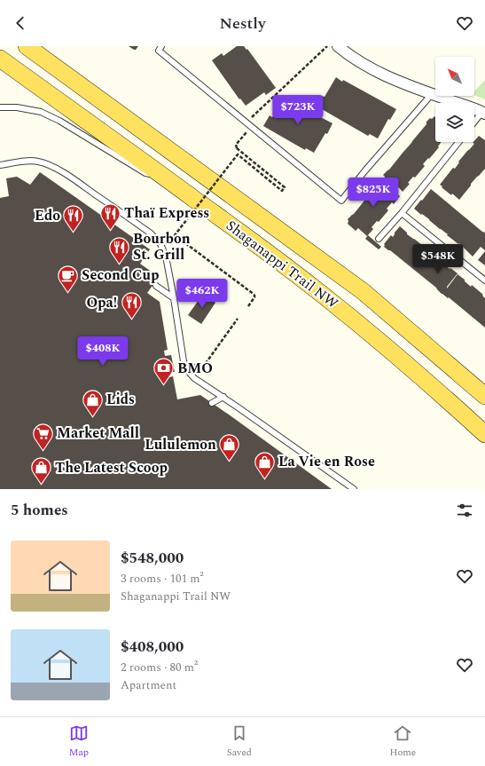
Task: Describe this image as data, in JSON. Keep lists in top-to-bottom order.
{
  "streets": {
    "main road": ["Shaganappi Trail NW"]
  },
  "places": {
    "restaurant": [
      "Thaï Express",
      "Edo",
      "Bourbon St. Grill",
      "Opa!"
    ],
    "cafe": ["Second Cup"],
    "bank": ["BMO"],
    "shop": [
      "Lids",
      "Lululemon",
      "La Vie en Rose",
      "The Latest Scoop"
    ],
    "supermarket": ["Market Mall"]
  },
  "north": "top left",
  "page": {
    "header": "Nestly",
    "price": [
      "$723K",
      "$825K",
      "$548K",
      "$462K",
      "$408K"
    ],
    "heading": "5 homes",
    "list": [
      {
        "name": "$548,000",
        "note": "3 rooms · 101 m² · Shaganappi Trail NW"
      },
      {
        "name": "$408,000",
        "note": "2 rooms · 80 m² · Apartment"
      }
    ],
    "tabs": ["Map", "Saved", "Home"]
  }
}
